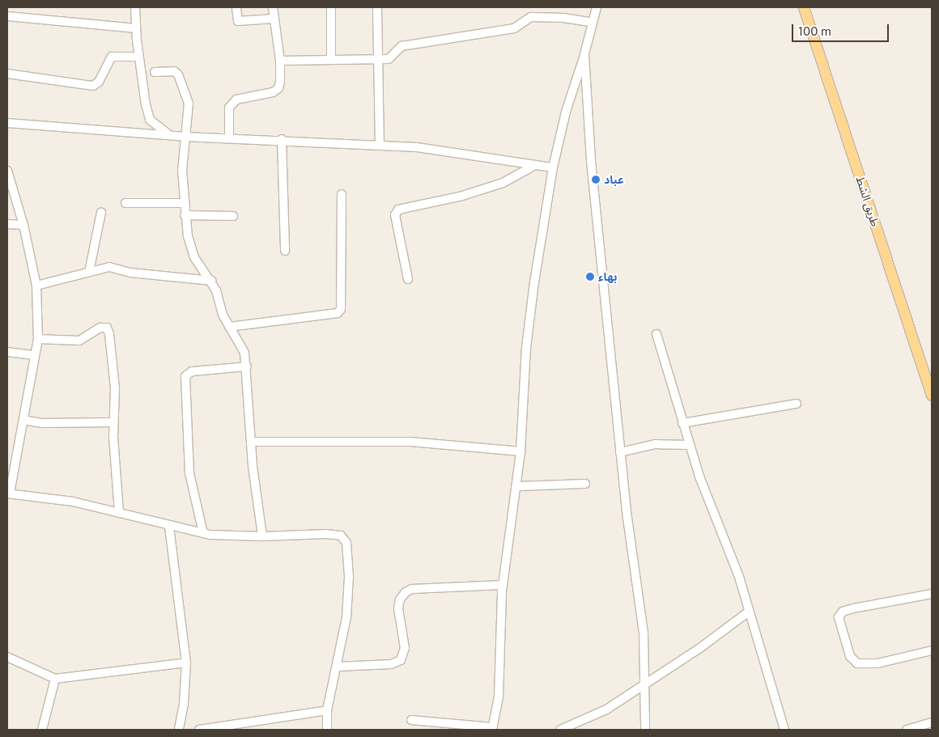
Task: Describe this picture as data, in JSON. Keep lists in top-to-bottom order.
{
  "streets": {
    "main road": ["طريق الشط"]
  },
  "places": ["عباد", "بهاء"],
  "scale_bar": "100 m"
}
